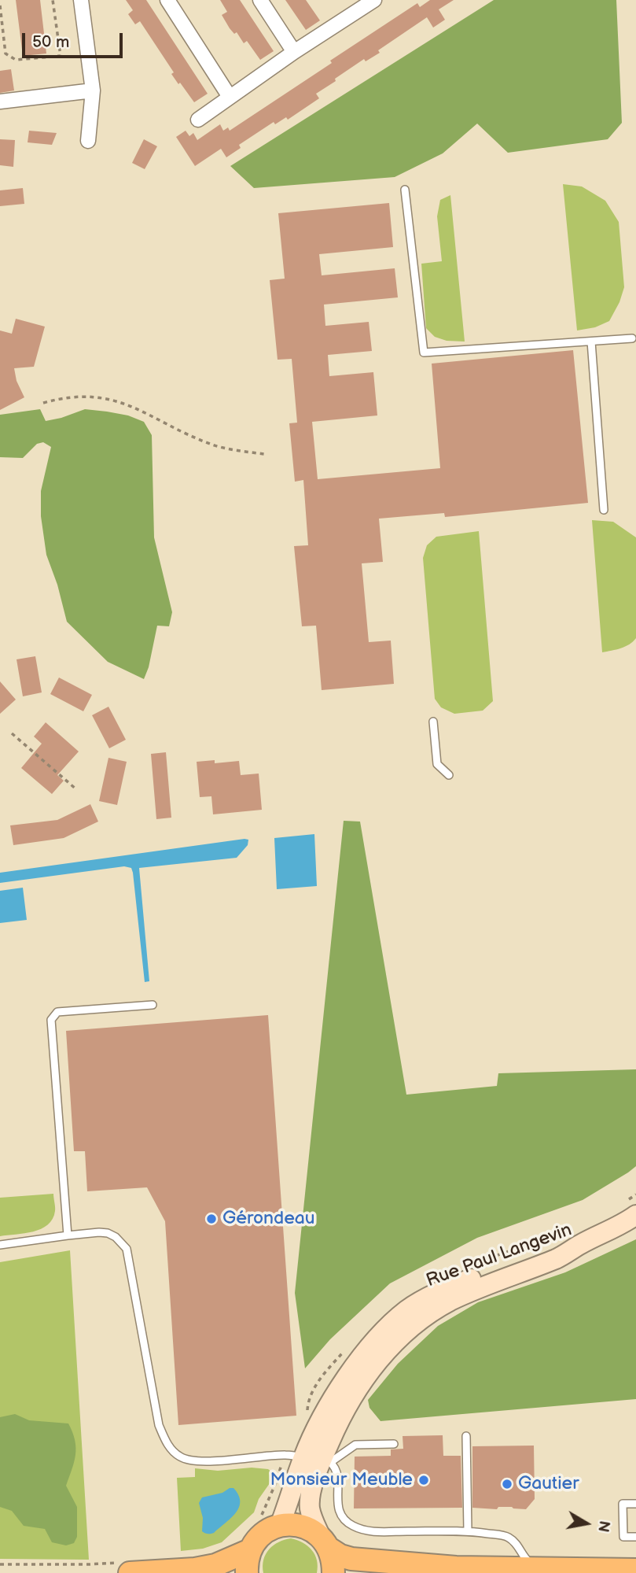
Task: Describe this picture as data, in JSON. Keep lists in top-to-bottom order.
{
  "streets": {
    "main road": ["Rue Paul Langevin"]
  },
  "places": ["Gérondeau", "Monsieur Meuble", "Gautier"],
  "scale_bar": "50 m",
  "north": "right"
}
